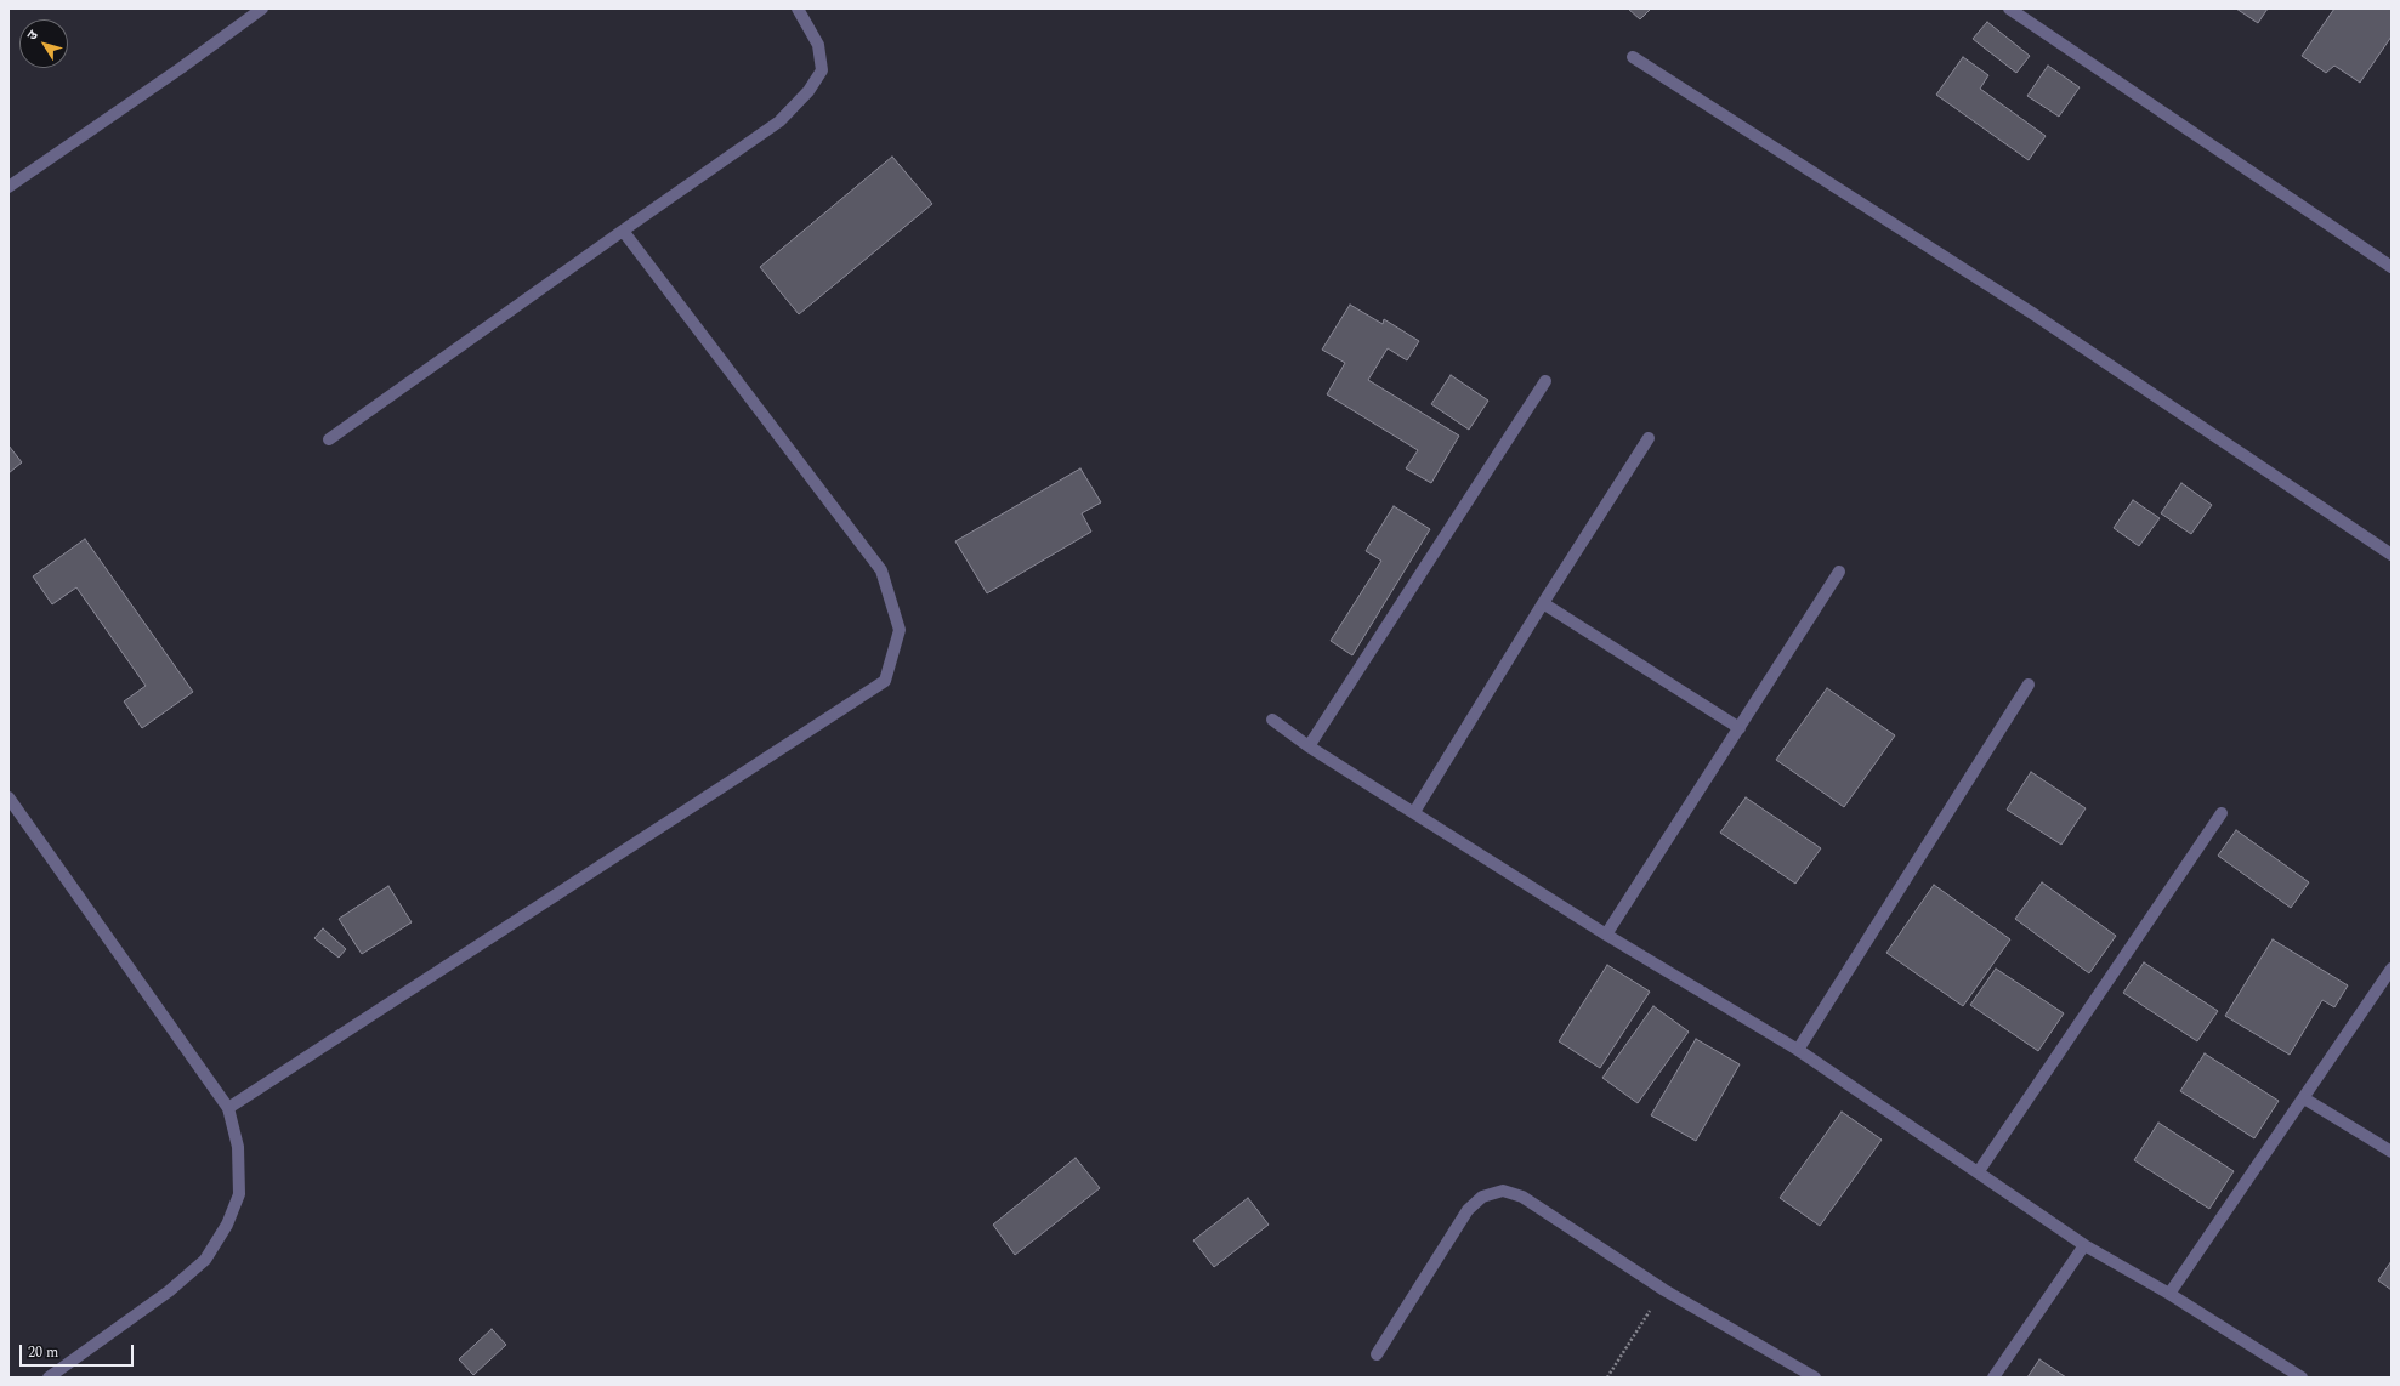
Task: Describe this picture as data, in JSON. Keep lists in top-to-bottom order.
{
  "scale_bar": "20 m",
  "north": "top left"
}
